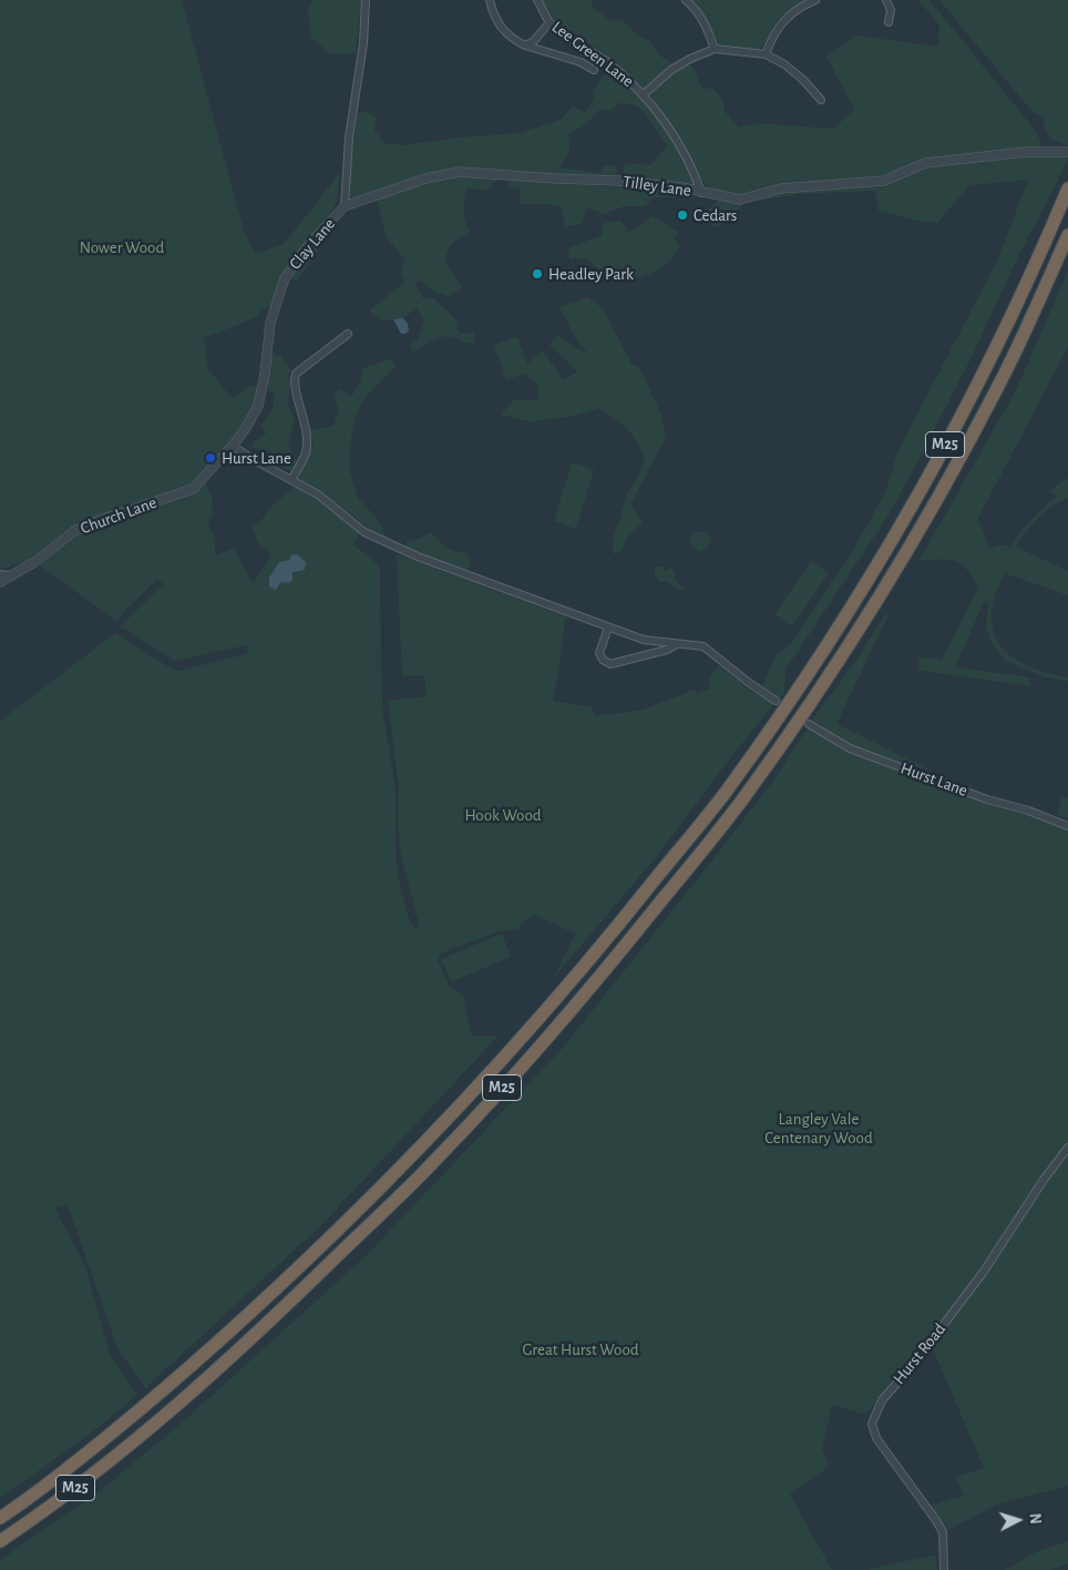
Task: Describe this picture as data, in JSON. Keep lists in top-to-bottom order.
{
  "streets": {
    "highway": ["M25"],
    "street": [
      "Lee Green Lane",
      "Tilley Lane",
      "Clay Lane",
      "Church Lane",
      "Hurst Lane",
      "Hurst Road"
    ]
  },
  "crossings": [
    ["Lee Green Lane", "Tilley Lane"],
    ["Tilley Lane", "Clay Lane"],
    ["Clay Lane", "Church Lane"]
  ],
  "parks": [
    "Nower Wood",
    "Hook Wood",
    "Langley Vale Centenary Wood",
    "Great Hurst Wood"
  ],
  "places": ["Cedars", "Headley Park", "Hurst Lane"],
  "north": "right"
}
